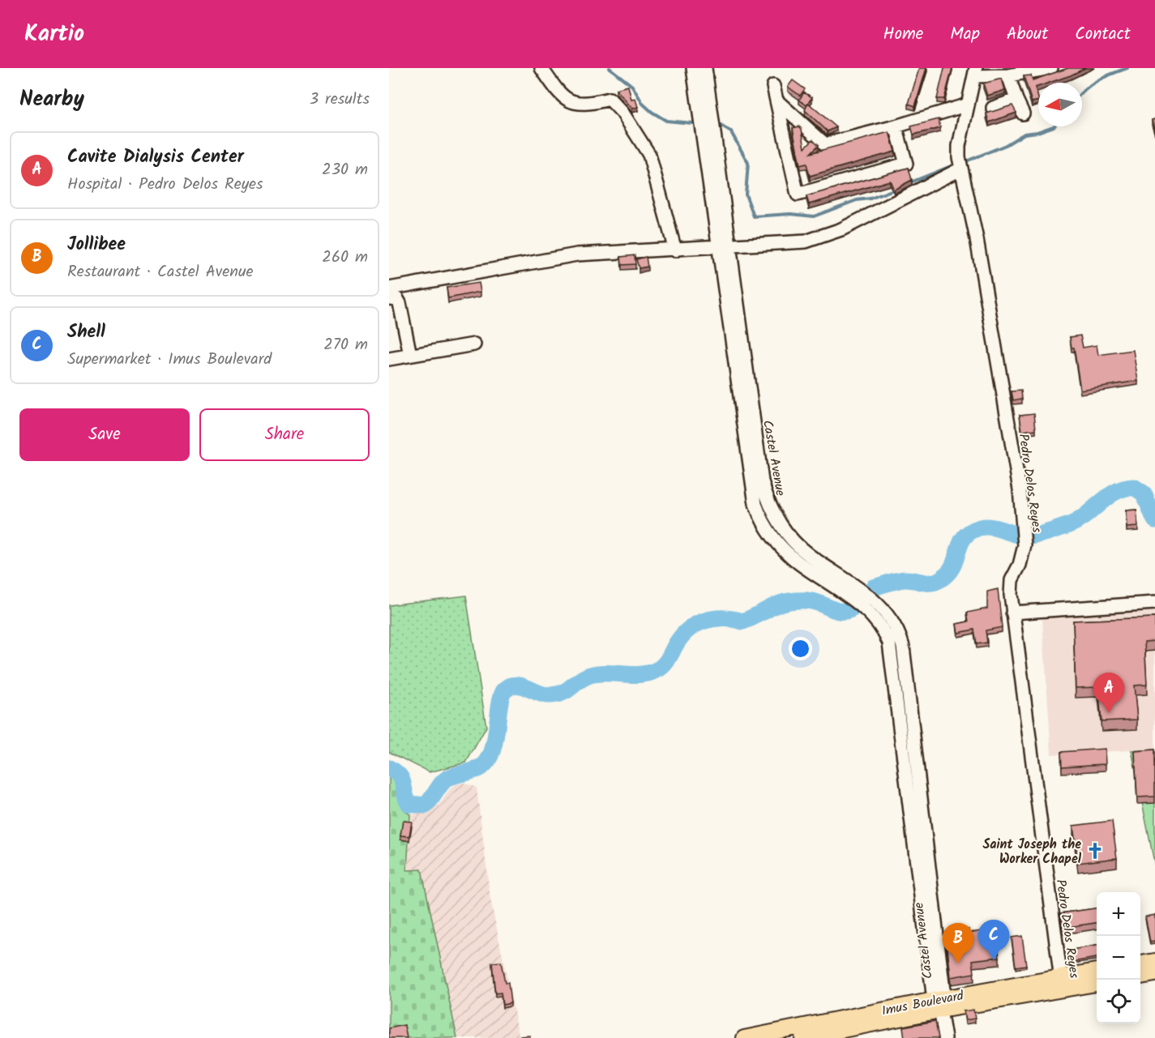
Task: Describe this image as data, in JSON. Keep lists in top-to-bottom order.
{
  "streets": {
    "main road": ["Imus Boulevard"],
    "street": ["Castel Avenue", "Pedro Delos Reyes"]
  },
  "crossings": [
    ["Castel Avenue", "Imus Boulevard"],
    ["Pedro Delos Reyes", "Imus Boulevard"]
  ],
  "places": {
    "church": ["Saint Joseph the Worker Chapel"]
  },
  "north": "left",
  "page": {
    "header": "Kartio",
    "nav": [
      "Home",
      "Map",
      "About",
      "Contact"
    ],
    "heading": ["Nearby", "3 results"],
    "list": [
      {
        "mark": "A",
        "name": "Cavite Dialysis Center",
        "note": "Hospital · Pedro Delos Reyes",
        "value": "230 m"
      },
      {
        "mark": "B",
        "name": "Jollibee",
        "note": "Restaurant · Castel Avenue",
        "value": "260 m"
      },
      {
        "mark": "C",
        "name": "Shell",
        "note": "Supermarket · Imus Boulevard",
        "value": "270 m"
      }
    ],
    "buttons": ["Save", "Share"],
    "pins": ["A", "C", "B"],
    "map_buttons": ["+", "−"]
  }
}
